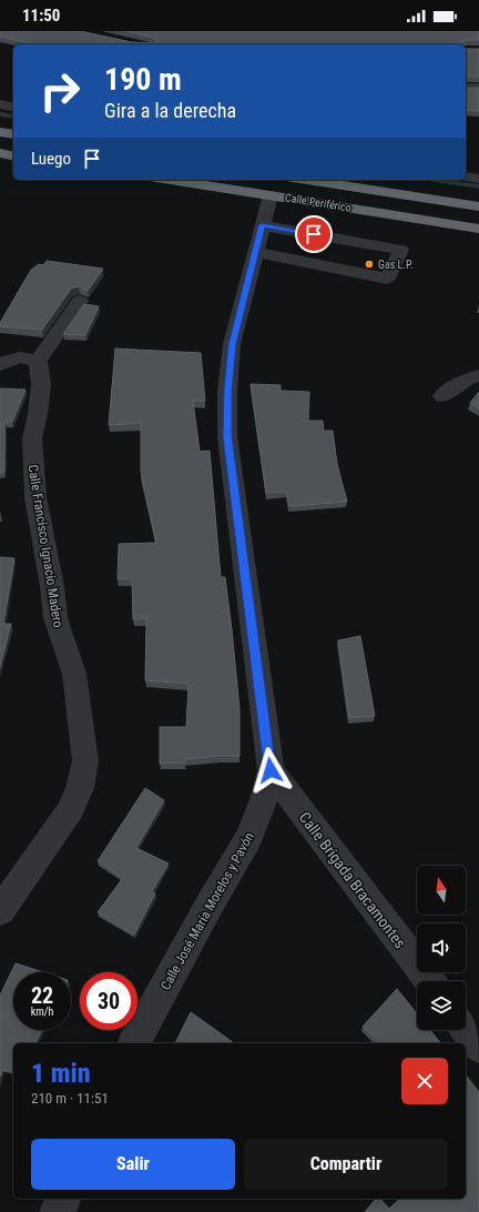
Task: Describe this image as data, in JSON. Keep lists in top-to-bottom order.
{
  "streets": {
    "highway": ["Calle Periférico"],
    "street": ["Calle Francisco Ignacio Madero", "Calle Brigada Bracamontes", "Calle José María Morelos y Pavón"]
  },
  "crossings": [
    ["Calle Periférico", "Calle José María Morelos y Pavón"],
    ["Calle Brigada Bracamontes", "Calle José María Morelos y Pavón"]
  ],
  "places": ["Gas L.P."],
  "north": "top",
  "page": {
    "status": "11:50",
    "turn": ["190 m", "Gira a la derecha"],
    "then": "Luego",
    "speed": "22 km/h",
    "limit": "30",
    "heading": ["1 min", "210 m · 11:51"],
    "buttons": ["Salir", "Compartir"]
  }
}
